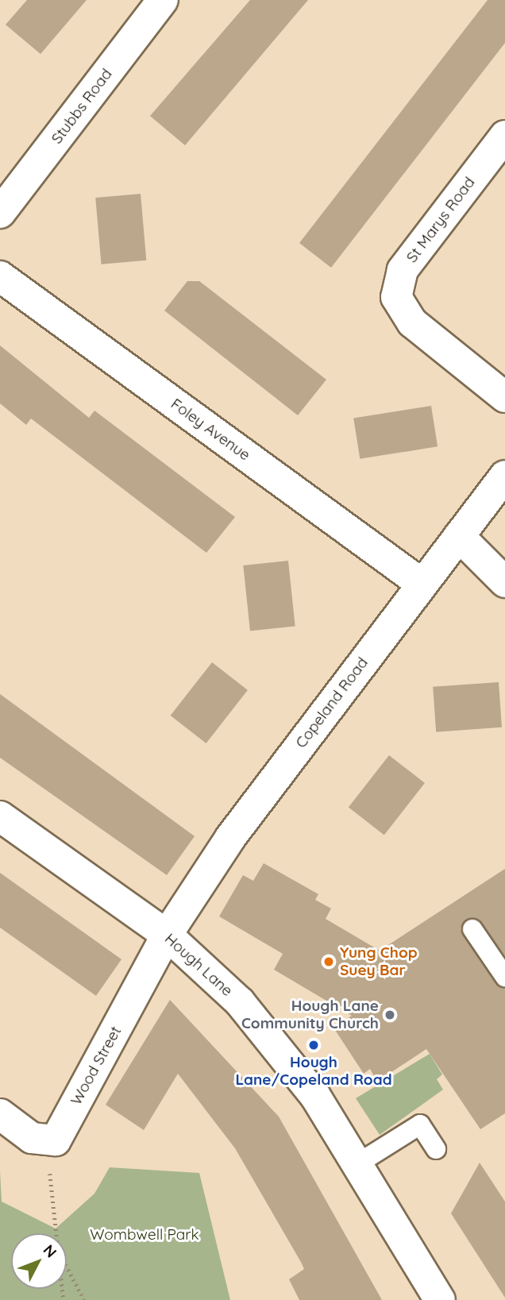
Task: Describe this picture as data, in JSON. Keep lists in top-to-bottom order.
{
  "streets": {
    "street": [
      "Stubbs Road",
      "St Marys Road",
      "Foley Avenue",
      "Copeland Road",
      "Hough Lane",
      "Wood Street"
    ]
  },
  "crossings": [
    ["Foley Avenue", "Copeland Road"],
    ["Copeland Road", "Hough Lane"],
    ["Copeland Road", "Wood Street"],
    ["Hough Lane", "Wood Street"]
  ],
  "parks": ["Wombwell Park"],
  "places": ["Yung Chop Suey Bar", "Hough Lane Community Church", "Hough Lane/Copeland Road"],
  "north": "top right"
}
